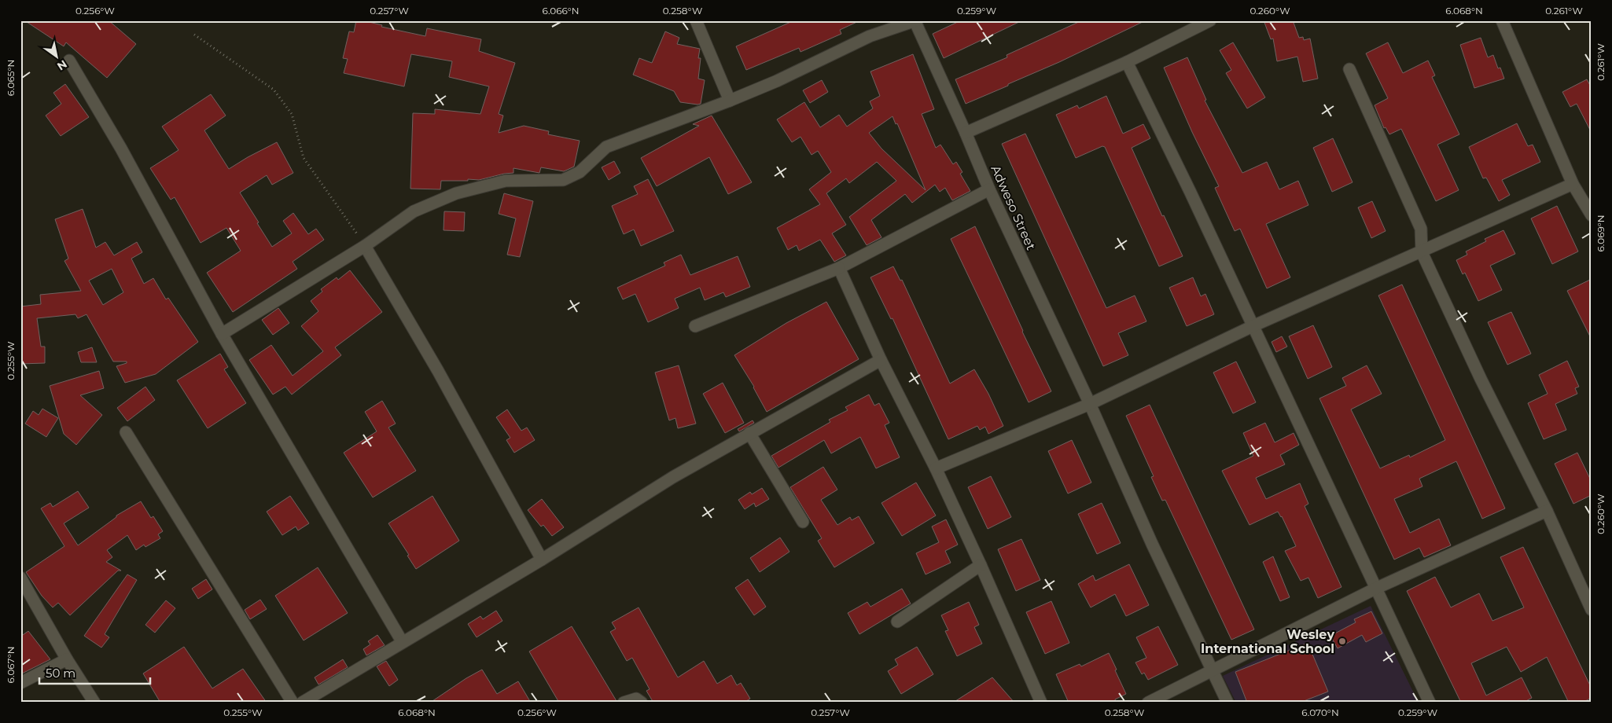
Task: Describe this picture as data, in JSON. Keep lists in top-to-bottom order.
{
  "streets": {
    "street": ["Adweso Street"]
  },
  "places": ["Wesley International School"],
  "scale_bar": "50 m",
  "north": "bottom right",
  "coordinates": [
    "0.256°W",
    "0.257°W",
    "6.066°N",
    "0.258°W",
    "0.259°W",
    "0.260°W",
    "6.068°N",
    "0.261°W",
    "6.065°N",
    "6.069°N",
    "0.255°W",
    "6.067°N",
    "6.070°N"
  ]
}
